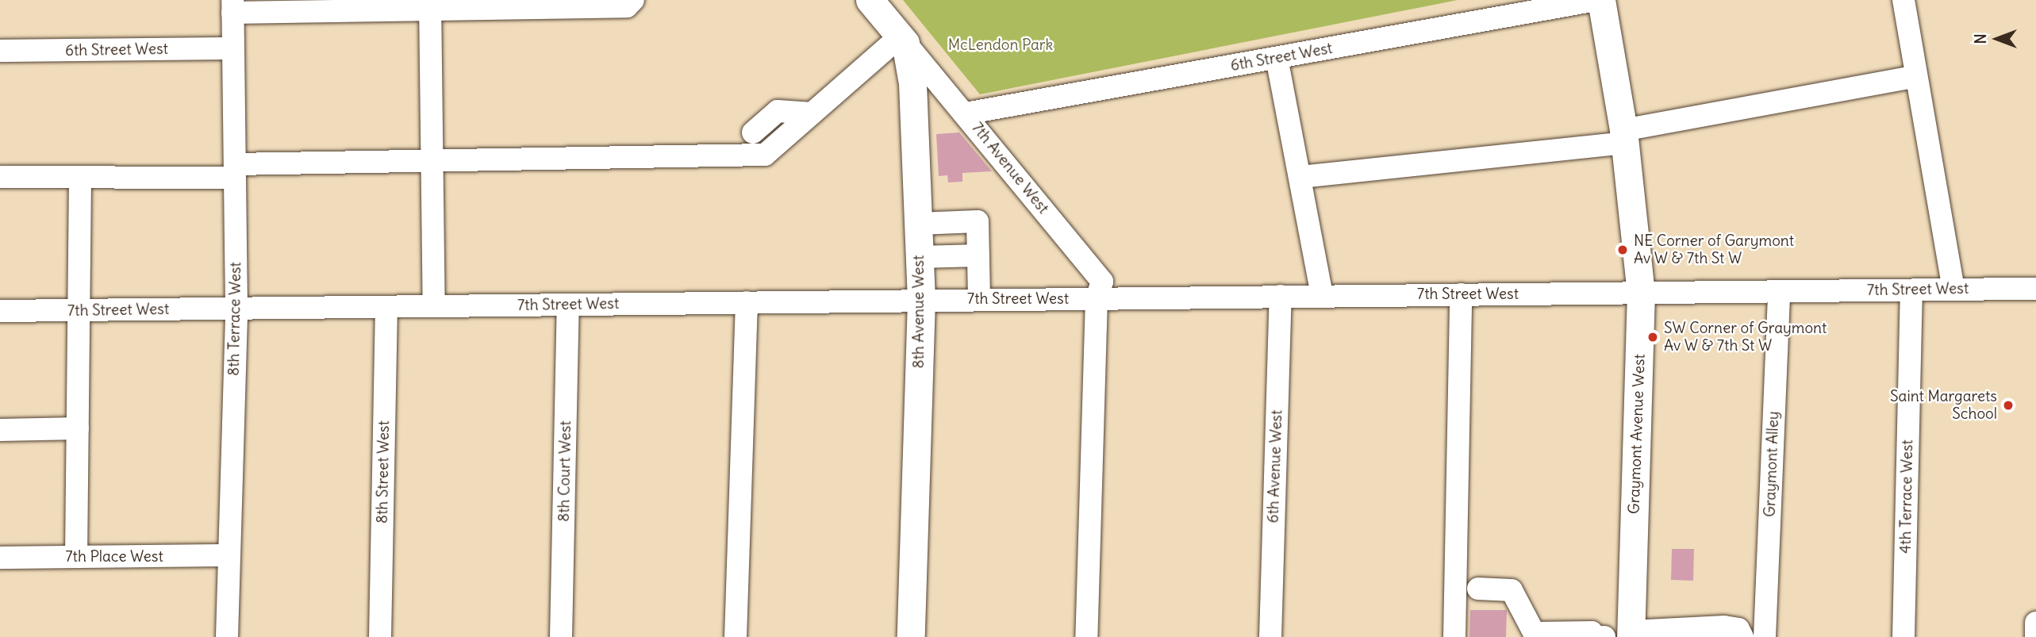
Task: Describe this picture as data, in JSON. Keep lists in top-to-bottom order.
{
  "streets": {
    "main road": ["8th Avenue West", "Graymont Avenue West"],
    "street": [
      "6th Street West",
      "7th Avenue West",
      "7th Street West",
      "8th Terrace West",
      "Graymont Alley",
      "6th Avenue West",
      "8th Court West",
      "8th Street West",
      "4th Terrace West",
      "7th Place West"
    ]
  },
  "crossings": [
    ["6th Street West", "7th Avenue West"],
    ["6th Street West", "8th Terrace West"],
    ["7th Avenue West", "7th Street West"],
    ["7th Avenue West", "8th Avenue West"],
    ["7th Street West", "8th Avenue West"],
    ["7th Street West", "8th Terrace West"],
    ["7th Street West", "Graymont Avenue West"],
    ["7th Street West", "Graymont Alley"],
    ["7th Street West", "6th Avenue West"],
    ["7th Street West", "8th Court West"],
    ["7th Street West", "8th Street West"],
    ["7th Street West", "4th Terrace West"],
    ["8th Terrace West", "7th Place West"]
  ],
  "parks": ["McLendon Park"],
  "places": ["NE Corner of Garymont Av W & 7th St W", "SW Corner of Graymont Av W & 7th St W", "Saint Margarets School"],
  "north": "left"
}
